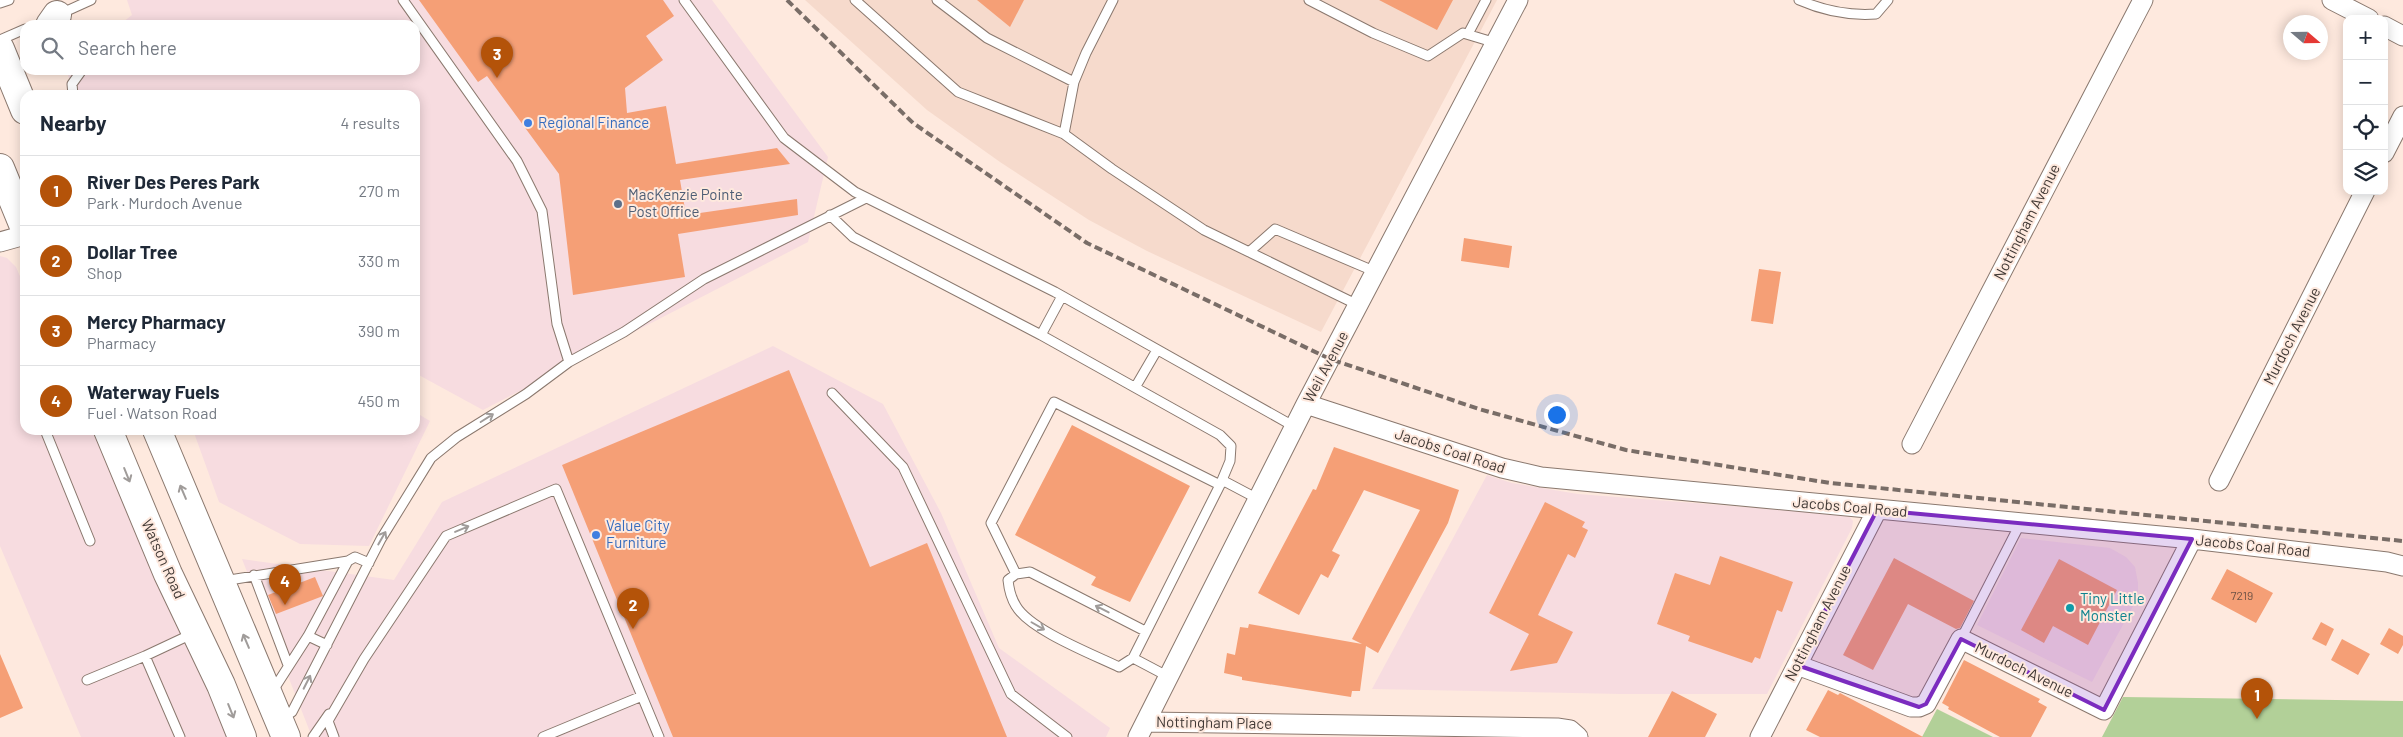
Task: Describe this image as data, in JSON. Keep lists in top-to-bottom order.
{
  "streets": {
    "main road": ["Watson Road"],
    "street": [
      "Nottingham Avenue",
      "Murdoch Avenue",
      "Weil Avenue",
      "Jacobs Coal Road",
      "Nottingham Place"
    ]
  },
  "crossings": [
    ["Nottingham Avenue", "Murdoch Avenue"],
    ["Nottingham Avenue", "Jacobs Coal Road"],
    ["Murdoch Avenue", "Jacobs Coal Road"],
    ["Weil Avenue", "Jacobs Coal Road"],
    ["Weil Avenue", "Nottingham Place"]
  ],
  "places": [
    "Regional Finance",
    "MacKenzie Pointe Post Office",
    "Value City Furniture",
    "Tiny Little Monster"
  ],
  "house_numbers": ["7219"],
  "north": "right",
  "page": {
    "map_buttons": ["+", "−"],
    "search": "Search here",
    "pins": [
      "3",
      "4",
      "2",
      "1"
    ],
    "heading": ["Nearby", "4 results"],
    "list": [
      {
        "mark": "1",
        "name": "River Des Peres Park",
        "note": "Park · Murdoch Avenue",
        "value": "270 m"
      },
      {
        "mark": "2",
        "name": "Dollar Tree",
        "note": "Shop",
        "value": "330 m"
      },
      {
        "mark": "3",
        "name": "Mercy Pharmacy",
        "note": "Pharmacy",
        "value": "390 m"
      },
      {
        "mark": "4",
        "name": "Waterway Fuels",
        "note": "Fuel · Watson Road",
        "value": "450 m"
      }
    ]
  }
}
